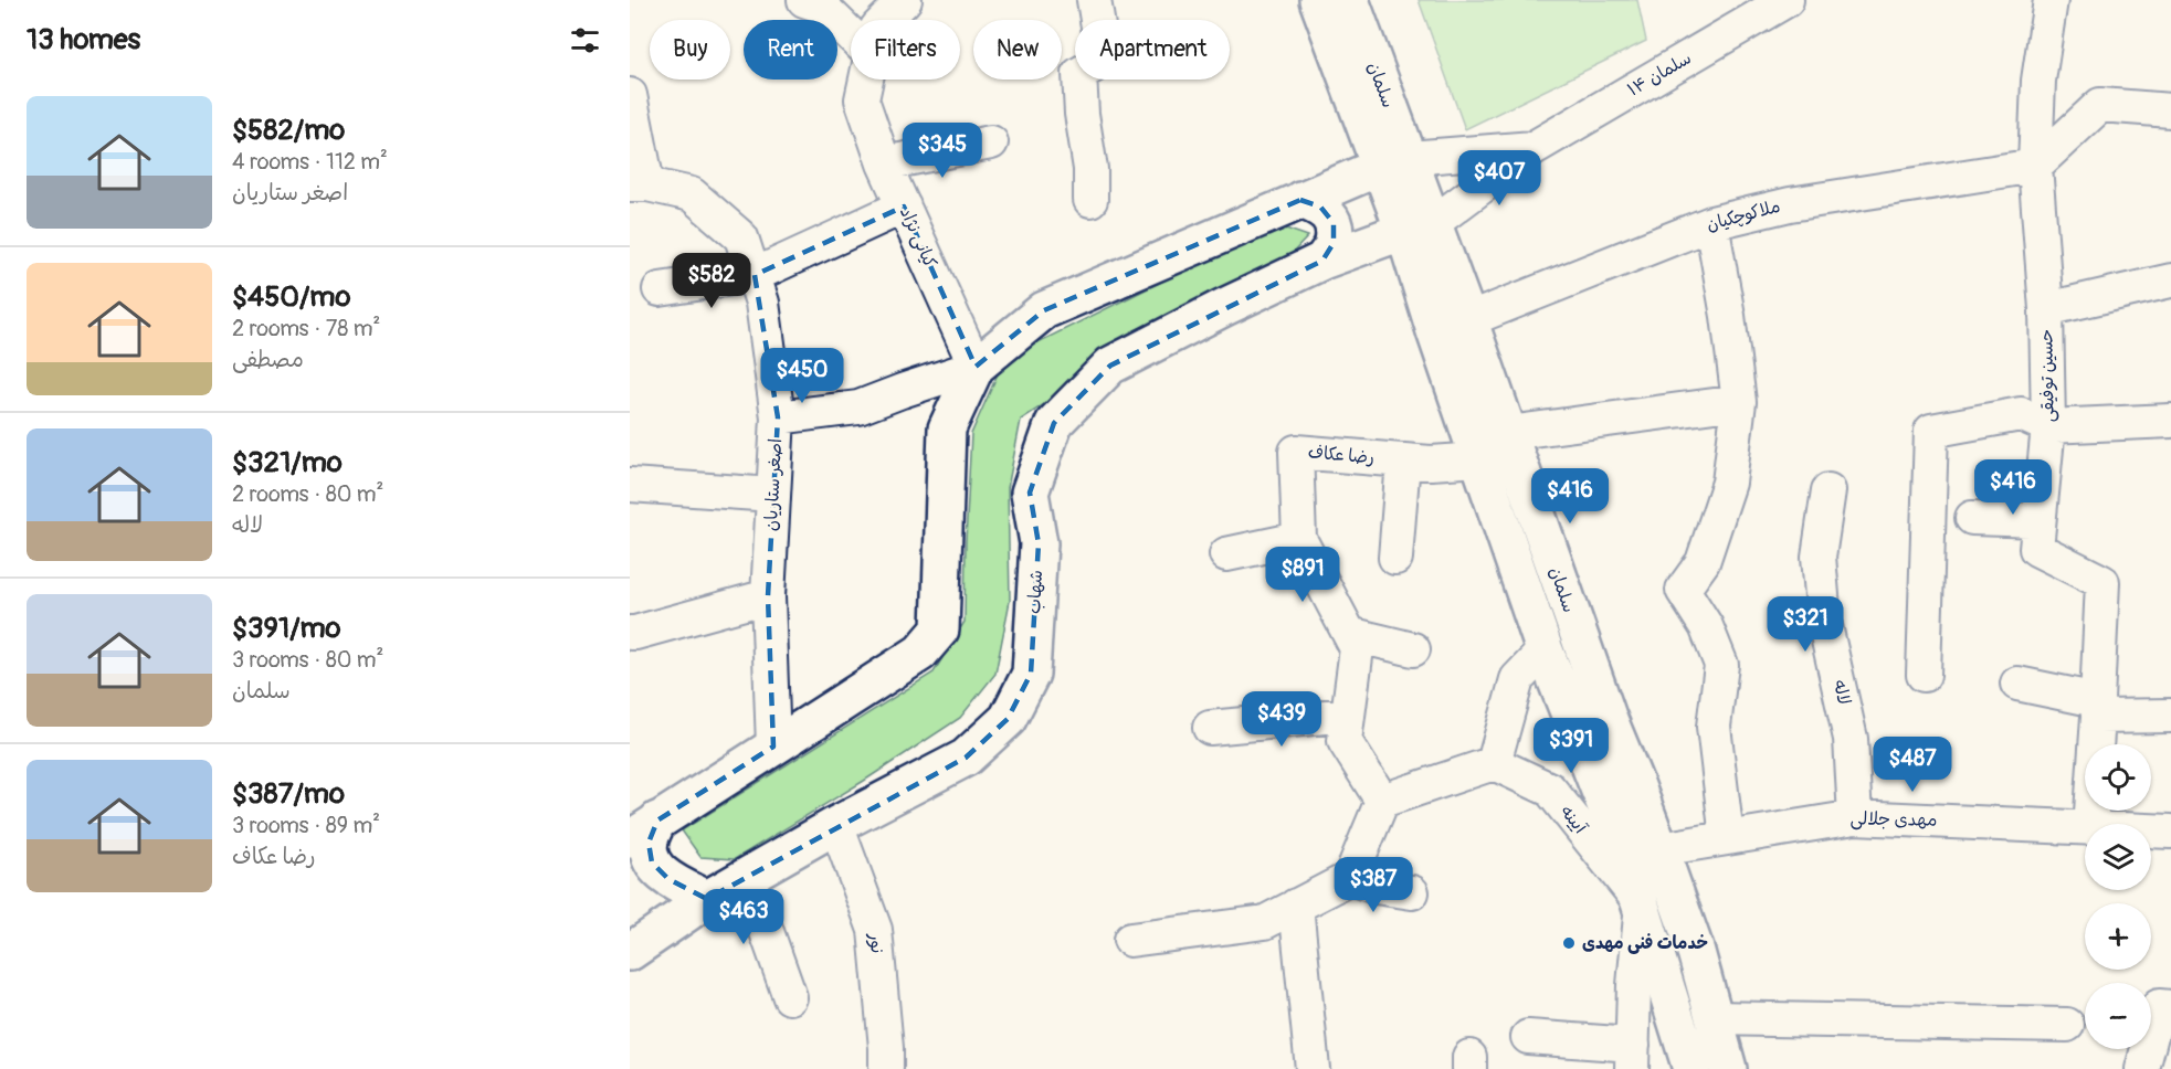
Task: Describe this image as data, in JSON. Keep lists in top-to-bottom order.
{
  "streets": {
    "street": [
      "سلمان ۱۴",
      "سلمان",
      "ملاکوچکیان",
      "کیانی نژاد",
      "حسین توفیقی",
      "رضا عکاف",
      "اصغر ستاریان",
      "شهاب",
      "لاله",
      "آیینه",
      "مهدی جلالی",
      "نور"
    ]
  },
  "crossings": [
    ["سلمان ۱۴", "سلمان"],
    ["سلمان ۱۴", "شهاب"],
    ["سلمان", "ملاکوچکیان"],
    ["سلمان", "رضا عکاف"],
    ["سلمان", "شهاب"],
    ["سلمان", "آیینه"],
    ["سلمان", "مهدی جلالی"],
    ["ملاکوچکیان", "حسین توفیقی"],
    ["شهاب", "نور"],
    ["لاله", "مهدی جلالی"]
  ],
  "places": ["خدمات فنی مهدی"],
  "page": {
    "heading": "13 homes",
    "chip": [
      "Buy",
      "Rent",
      "Filters",
      "New",
      "Apartment"
    ],
    "list": [
      {
        "name": "$582/mo",
        "note": "4 rooms · 112 m² · اصغر ستاریان"
      },
      {
        "name": "$450/mo",
        "note": "2 rooms · 78 m² · مصطفی"
      },
      {
        "name": "$321/mo",
        "note": "2 rooms · 80 m² · لاله"
      },
      {
        "name": "$391/mo",
        "note": "3 rooms · 80 m² · سلمان"
      },
      {
        "name": "$387/mo",
        "note": "3 rooms · 89 m² · رضا عکاف"
      }
    ],
    "price": [
      "$345",
      "$407",
      "$582",
      "$450",
      "$416",
      "$416",
      "$891",
      "$321",
      "$439",
      "$391",
      "$487",
      "$387",
      "$463"
    ],
    "map_buttons": ["+", "−"]
  }
}
